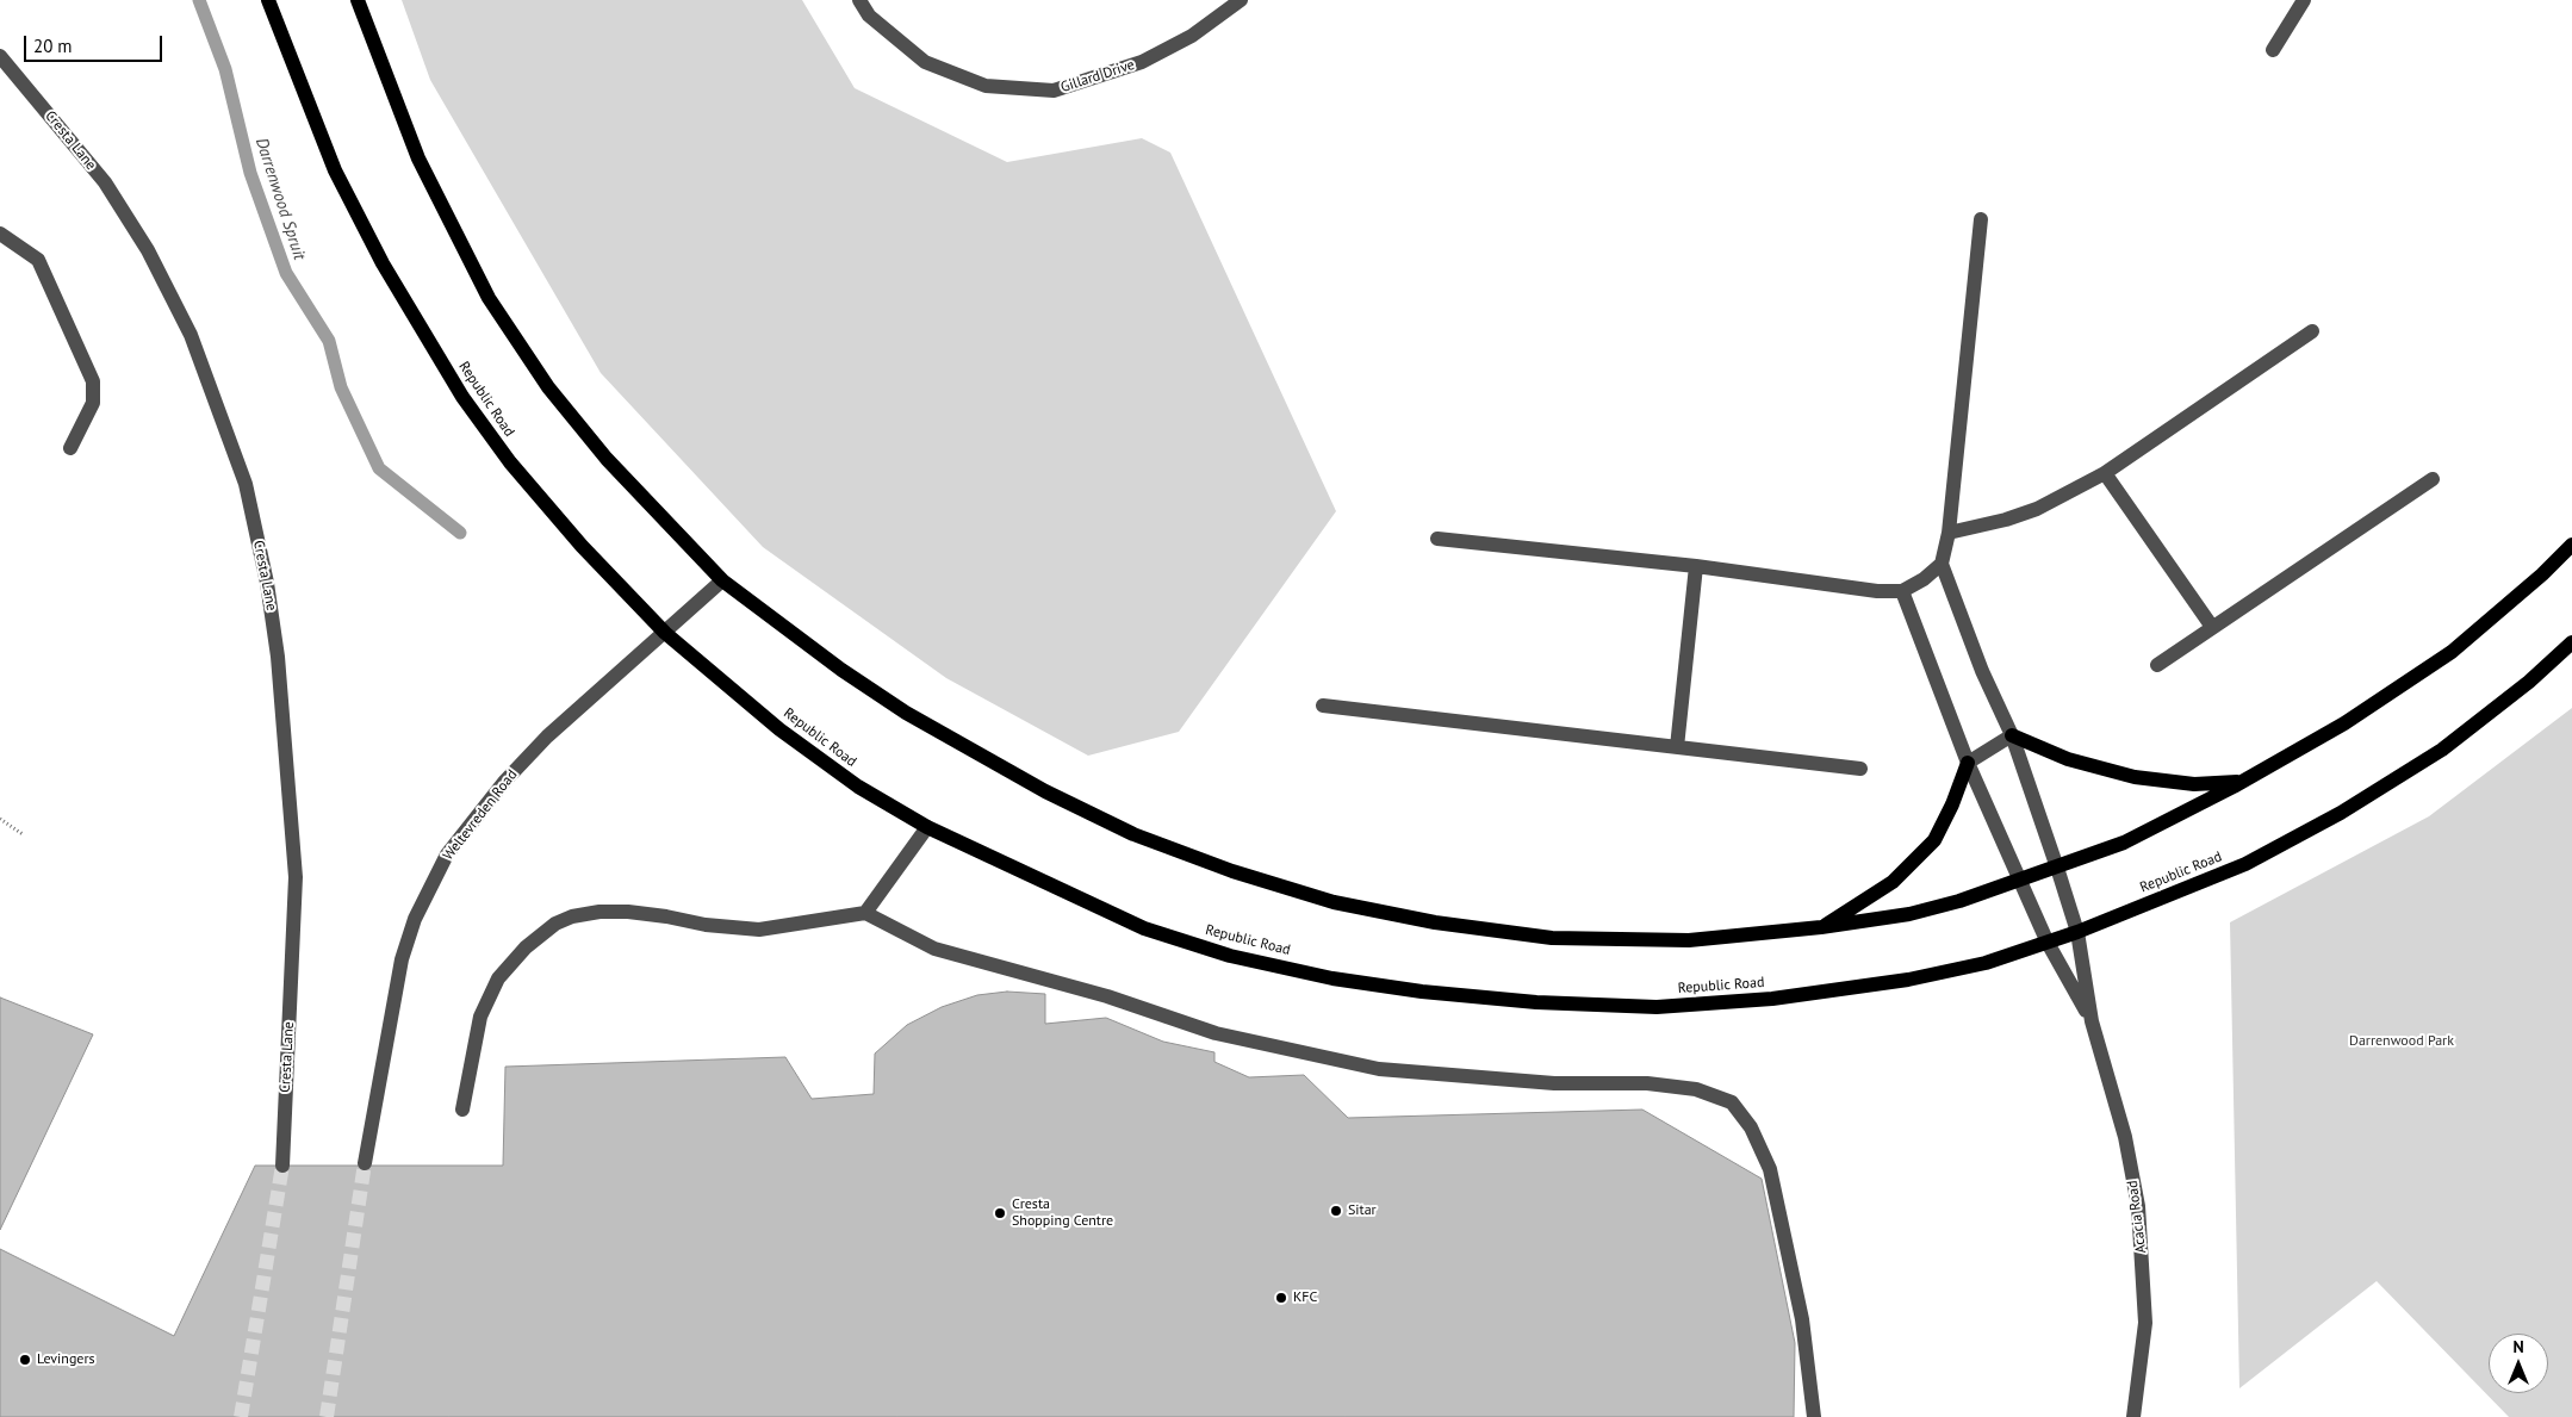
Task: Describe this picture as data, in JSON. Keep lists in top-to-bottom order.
{
  "streets": {
    "main road": ["Republic Road"],
    "street": [
      "Gillard Drive",
      "Cresta Lane",
      "Weltevreden Road",
      "Acacia Road"
    ]
  },
  "crossings": [
    ["Republic Road", "Weltevreden Road"],
    ["Republic Road", "Acacia Road"]
  ],
  "water": ["Darrenwood Spruit"],
  "parks": ["Darrenwood Park"],
  "places": [
    "Sitar",
    "Cresta Shopping Centre",
    "KFC",
    "Levingers"
  ],
  "scale_bar": "20 m",
  "north": "top"
}
